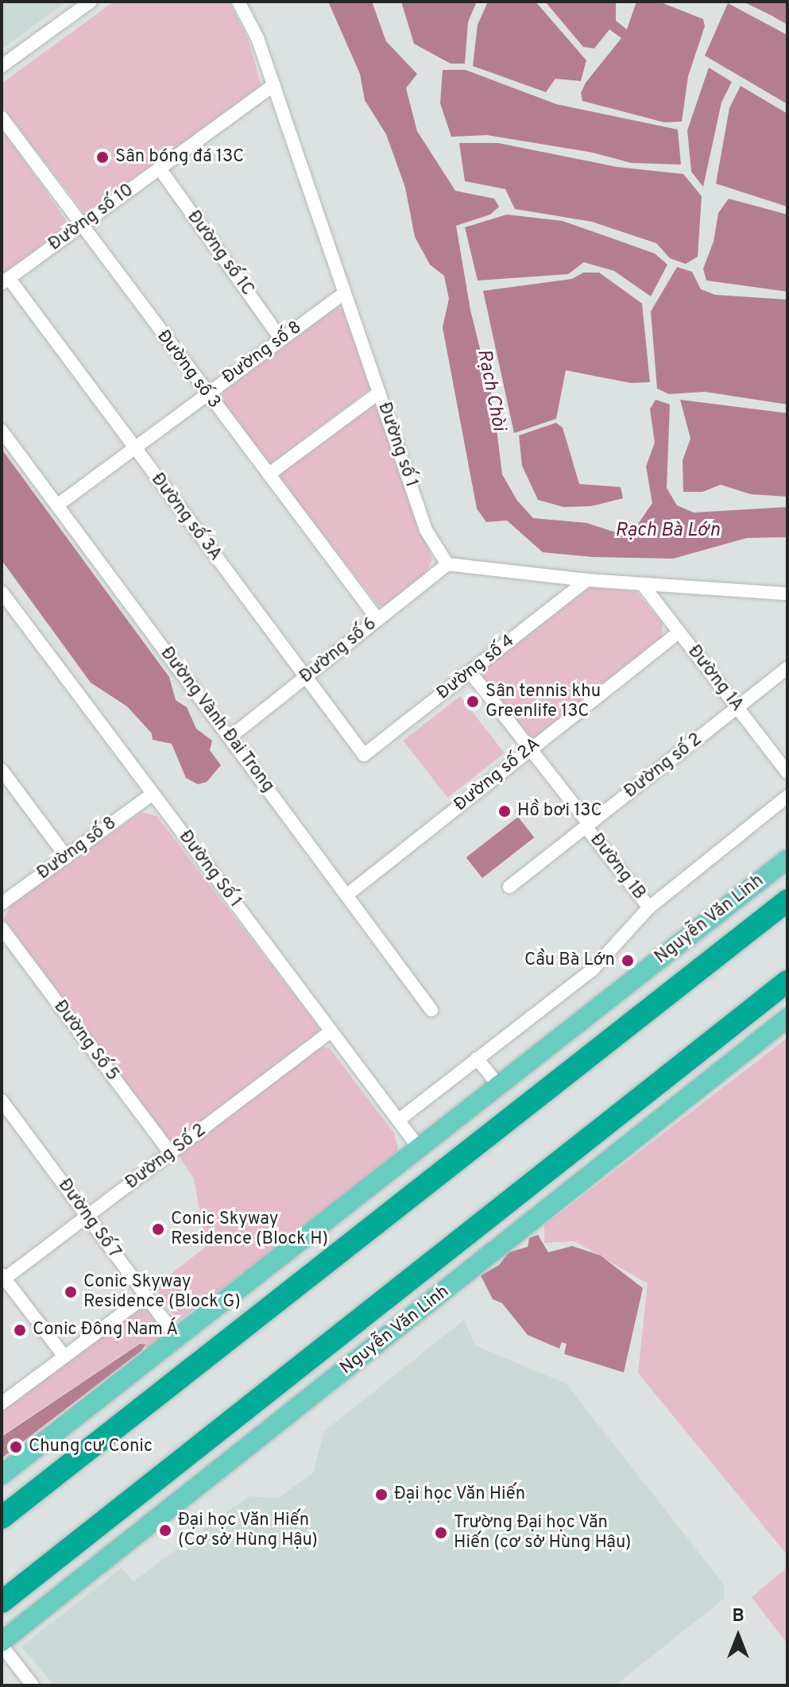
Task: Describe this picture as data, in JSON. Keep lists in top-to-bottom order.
{
  "streets": {
    "highway": ["Nguyễn Văn Linh"],
    "street": [
      "Đường số 10",
      "Đường số 1C",
      "Đường số 8",
      "Đường số 3",
      "Đường số 1",
      "Đường số 3A",
      "Đường số 6",
      "Đường số 4",
      "Đường 1A",
      "Đường Vành Đai Trong",
      "Đường số 2",
      "Đường số 2A",
      "Đường 1B",
      "Đường Số 1",
      "Đường Số 5",
      "Đường Số 2",
      "Đường Số 7"
    ]
  },
  "crossings": [
    ["Đường số 10", "Đường số 1C"],
    ["Đường số 10", "Đường số 3"],
    ["Đường số 10", "Đường số 1"],
    ["Đường số 10", "Đường số 3A"],
    ["Đường số 1C", "Đường số 8"],
    ["Đường số 8", "Đường số 3"],
    ["Đường số 8", "Đường số 1"],
    ["Đường số 8", "Đường số 3A"],
    ["Đường số 8", "Đường Vành Đai Trong"],
    ["Đường số 8", "Đường Số 1"],
    ["Đường số 3", "Đường số 6"],
    ["Đường số 1", "Đường số 6"],
    ["Đường số 3A", "Đường số 6"],
    ["Đường số 3A", "Đường số 4"],
    ["Đường số 6", "Đường Vành Đai Trong"],
    ["Đường số 4", "Đường 1B"],
    ["Đường 1A", "Đường số 2"],
    ["Đường 1A", "Đường số 2A"],
    ["Đường Vành Đai Trong", "Đường số 2A"],
    ["Đường số 2", "Đường 1B"],
    ["Đường số 2A", "Đường 1B"],
    ["Đường Số 1", "Nguyễn Văn Linh"],
    ["Đường Số 1", "Đường Số 2"],
    ["Nguyễn Văn Linh", "Đường Số 7"],
    ["Đường Số 5", "Đường Số 2"],
    ["Đường Số 2", "Đường Số 7"]
  ],
  "water": ["Rạch Chòi", "Rạch Bà Lớn"],
  "places": [
    "Sân bóng đá 13C",
    "Sân tennis khu Greenlife 13C",
    "Hồ bơi 13C",
    "Cầu Bà Lớn",
    "Conic Skyway Residence (Block H)",
    "Conic Skyway Residence (Block G)",
    "Conic Đông Nam Á",
    "Chung cư Conic",
    "Đại học Văn Hiến",
    "Đại học Văn Hiến (Cơ sở Hùng Hậu)",
    "Trường Đại học Văn Hiến (cơ sở Hùng Hậu)"
  ],
  "north": "top"
}
